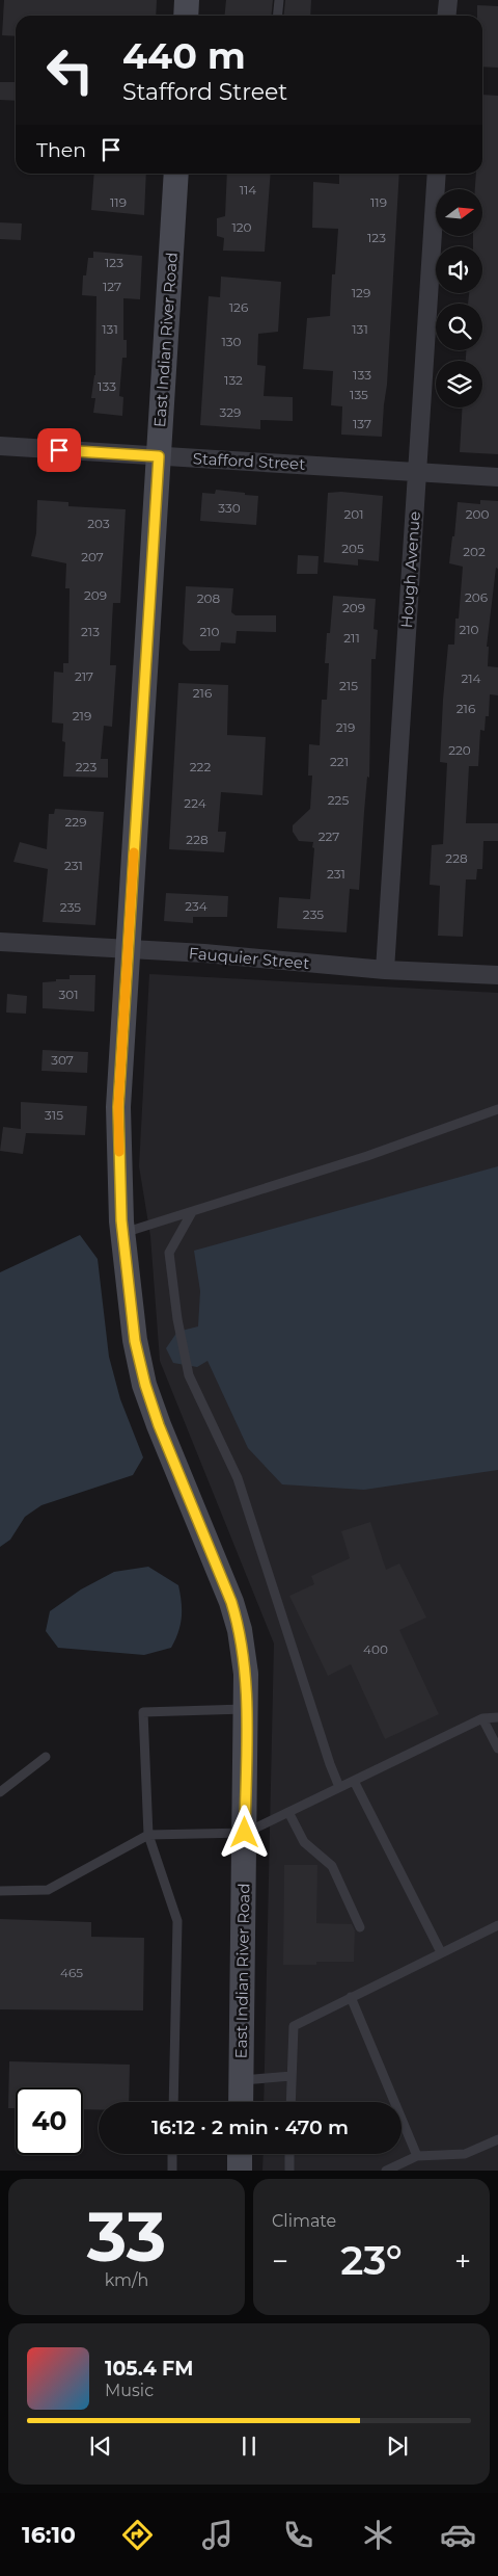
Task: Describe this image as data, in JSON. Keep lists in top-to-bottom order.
{
  "streets": {
    "street": [
      "East Indian River Road",
      "Stafford Street",
      "Hough Avenue",
      "Fauquier Street"
    ]
  },
  "crossings": [
    ["East Indian River Road", "Stafford Street"],
    ["East Indian River Road", "Fauquier Street"],
    ["Stafford Street", "Hough Avenue"],
    ["Hough Avenue", "Fauquier Street"]
  ],
  "house_numbers": [
    "114",
    "119",
    "119",
    "120",
    "123",
    "123",
    "127",
    "129",
    "126",
    "131",
    "131",
    "130",
    "133",
    "132",
    "133",
    "135",
    "329",
    "137",
    "330",
    "201",
    "200",
    "203",
    "205",
    "202",
    "207",
    "209",
    "206",
    "208",
    "209",
    "210",
    "213",
    "210",
    "211",
    "217",
    "214",
    "215",
    "216",
    "216",
    "219",
    "219",
    "220",
    "221",
    "223",
    "222",
    "225",
    "224",
    "229",
    "227",
    "228",
    "228",
    "231",
    "231",
    "234",
    "235",
    "235",
    "301",
    "307",
    "315",
    "400",
    "465"
  ],
  "north": "right",
  "page": {
    "turn": ["440 m", "Stafford Street"],
    "then": "Then",
    "limit": "40",
    "trip": "16:12 · 2 min · 470 m",
    "tile": [
      ["33", "km/h"],
      "Climate"
    ],
    "heat": ["−", "23°", "+"],
    "song": ["105.4 FM", "Music"],
    "tabs": "16:10"
  }
}
